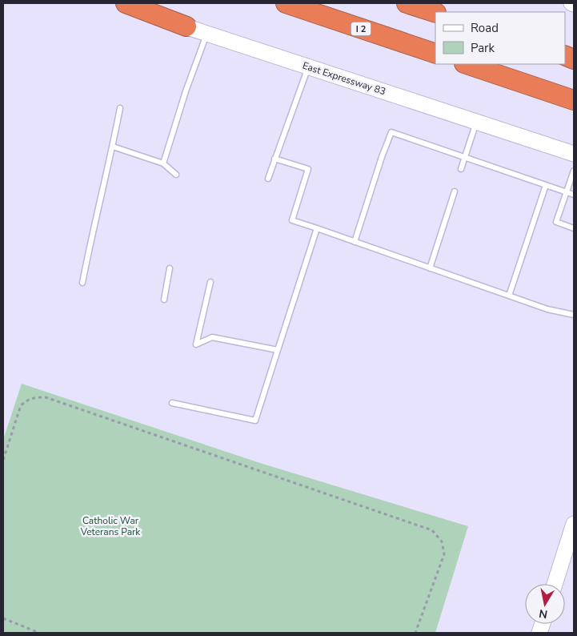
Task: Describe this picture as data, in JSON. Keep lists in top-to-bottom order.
{
  "streets": {
    "highway": ["I 2"],
    "main road": ["East Expressway 83"]
  },
  "parks": ["Catholic War Veterans Park"],
  "legend": ["Road", "Park"],
  "north": "bottom"
}
